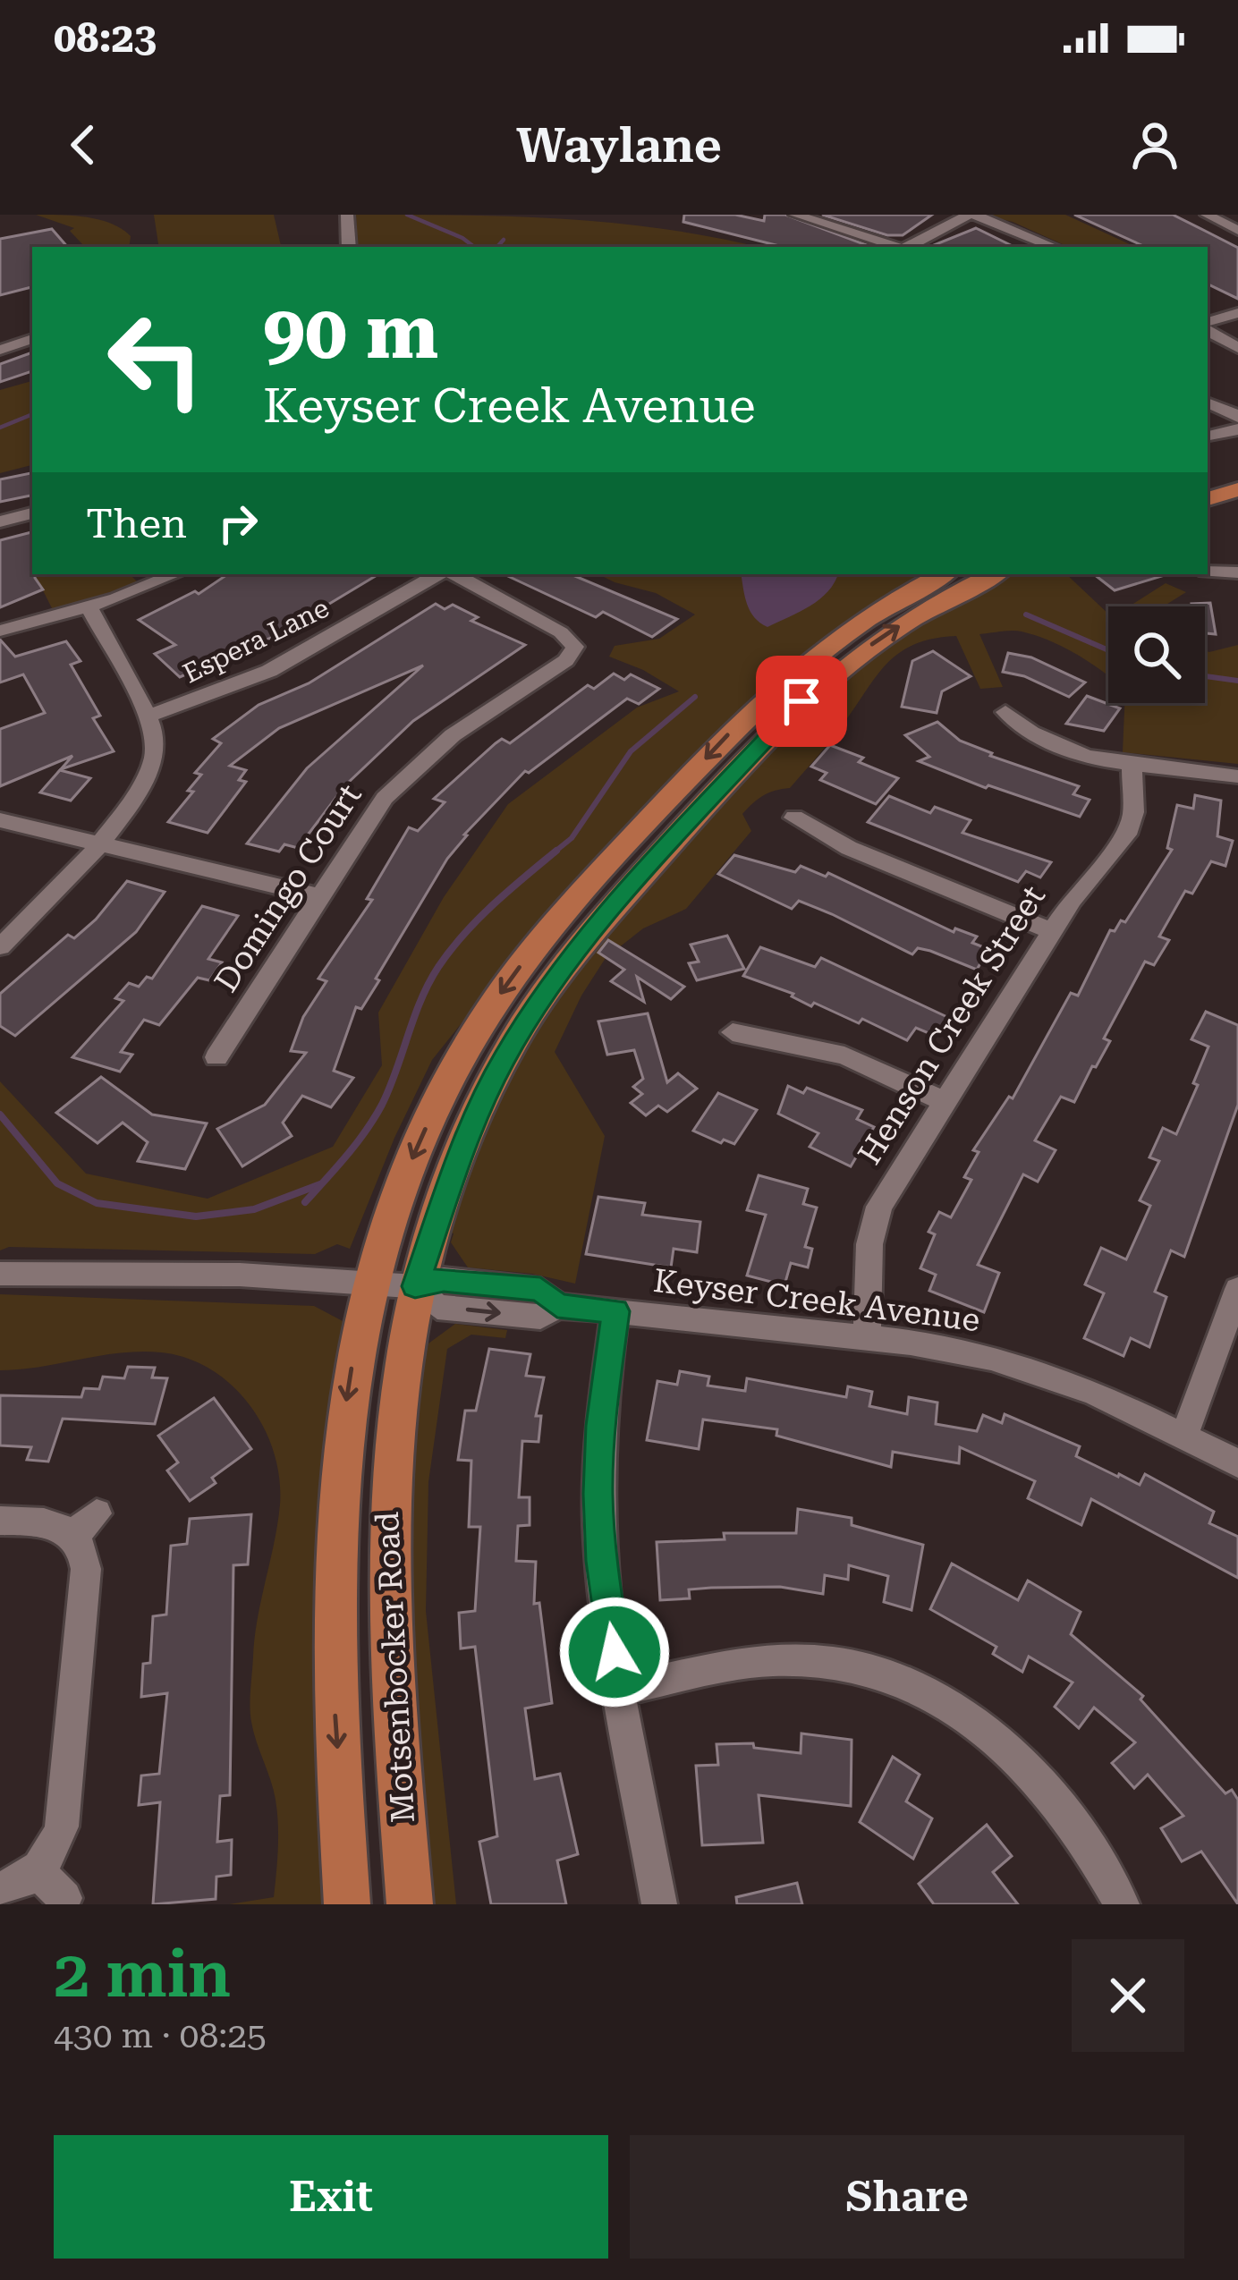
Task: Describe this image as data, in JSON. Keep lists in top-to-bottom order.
{
  "streets": {
    "main road": ["Motsenbocker Road"],
    "street": [
      "Espera Lane",
      "Domingo Court",
      "Henson Creek Street",
      "Keyser Creek Avenue"
    ]
  },
  "crossings": [
    ["Henson Creek Street", "Keyser Creek Avenue"],
    ["Keyser Creek Avenue", "Motsenbocker Road"]
  ],
  "page": {
    "status": "08:23",
    "header": "Waylane",
    "turn": ["90 m", "Keyser Creek Avenue"],
    "then": "Then",
    "heading": ["2 min", "430 m · 08:25"],
    "buttons": ["Exit", "Share"]
  }
}
